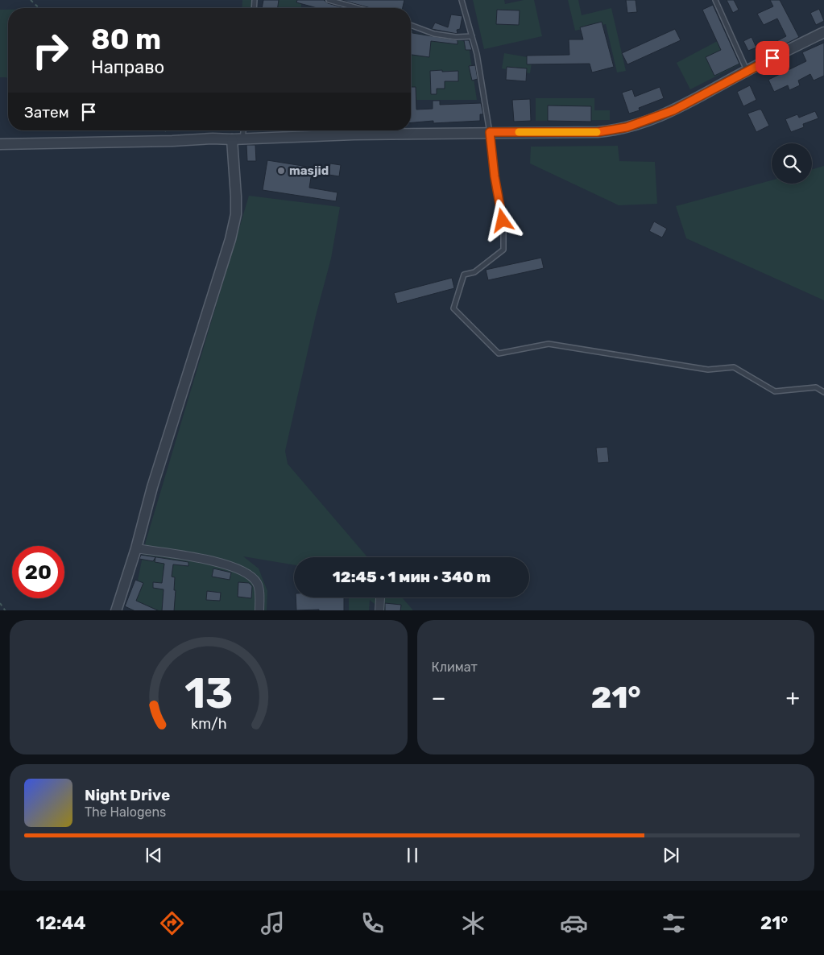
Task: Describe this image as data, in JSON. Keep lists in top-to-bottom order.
{
  "places": ["masjid"],
  "page": {
    "turn": ["80 m", "Направо"],
    "then": "Затем",
    "limit": "20",
    "trip": "12:45 · 1 мин · 340 m",
    "tile": "Климат",
    "heat": ["−", "21°", "+"],
    "song": ["Night Drive", "The Halogens"],
    "tabs": ["12:44", "21°"],
    "gauge": ["13", "km/h"]
  }
}
